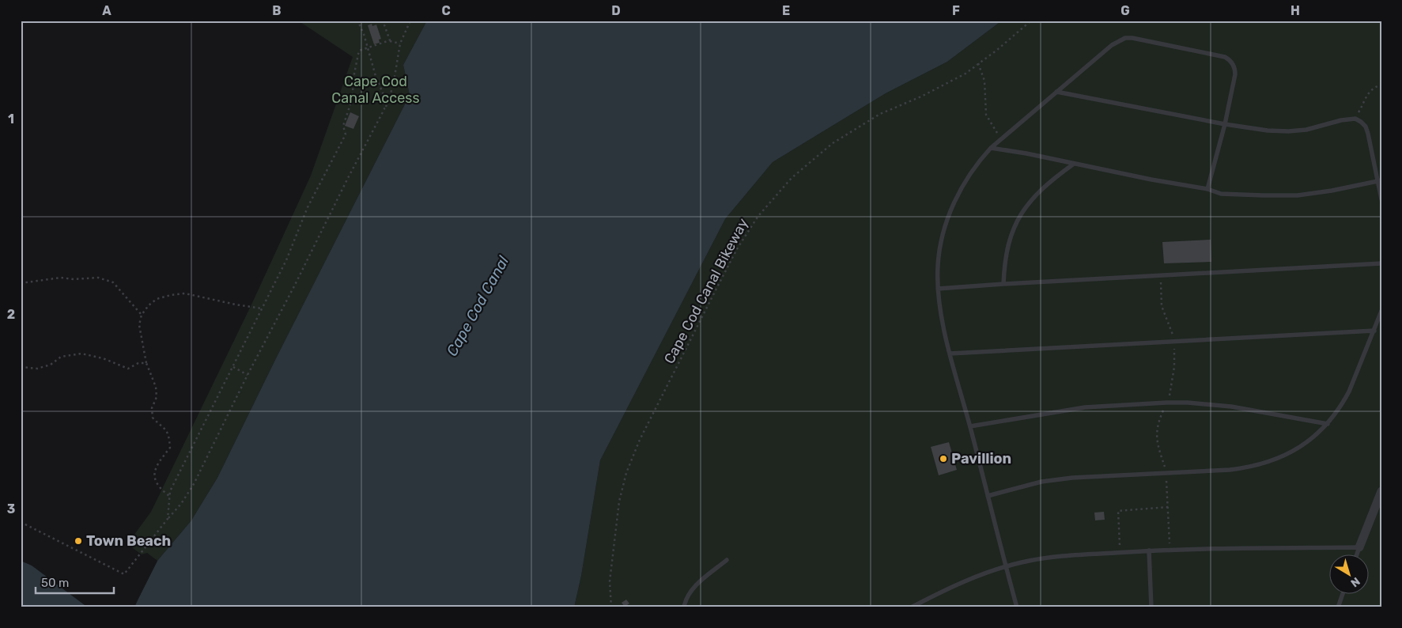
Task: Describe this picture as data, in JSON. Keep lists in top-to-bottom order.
{
  "streets": {
    "path": ["Cape Cod Canal Bikeway"]
  },
  "water": ["Cape Cod Canal"],
  "parks": ["Cape Cod Canal Access"],
  "places": ["Pavillion", "Town Beach"],
  "scale_bar": "50 m",
  "north": "bottom right",
  "grid": {
    "columns": [
      "A",
      "B",
      "C",
      "D",
      "E",
      "F",
      "G",
      "H"
    ],
    "rows": ["1", "2", "3"]
  }
}
